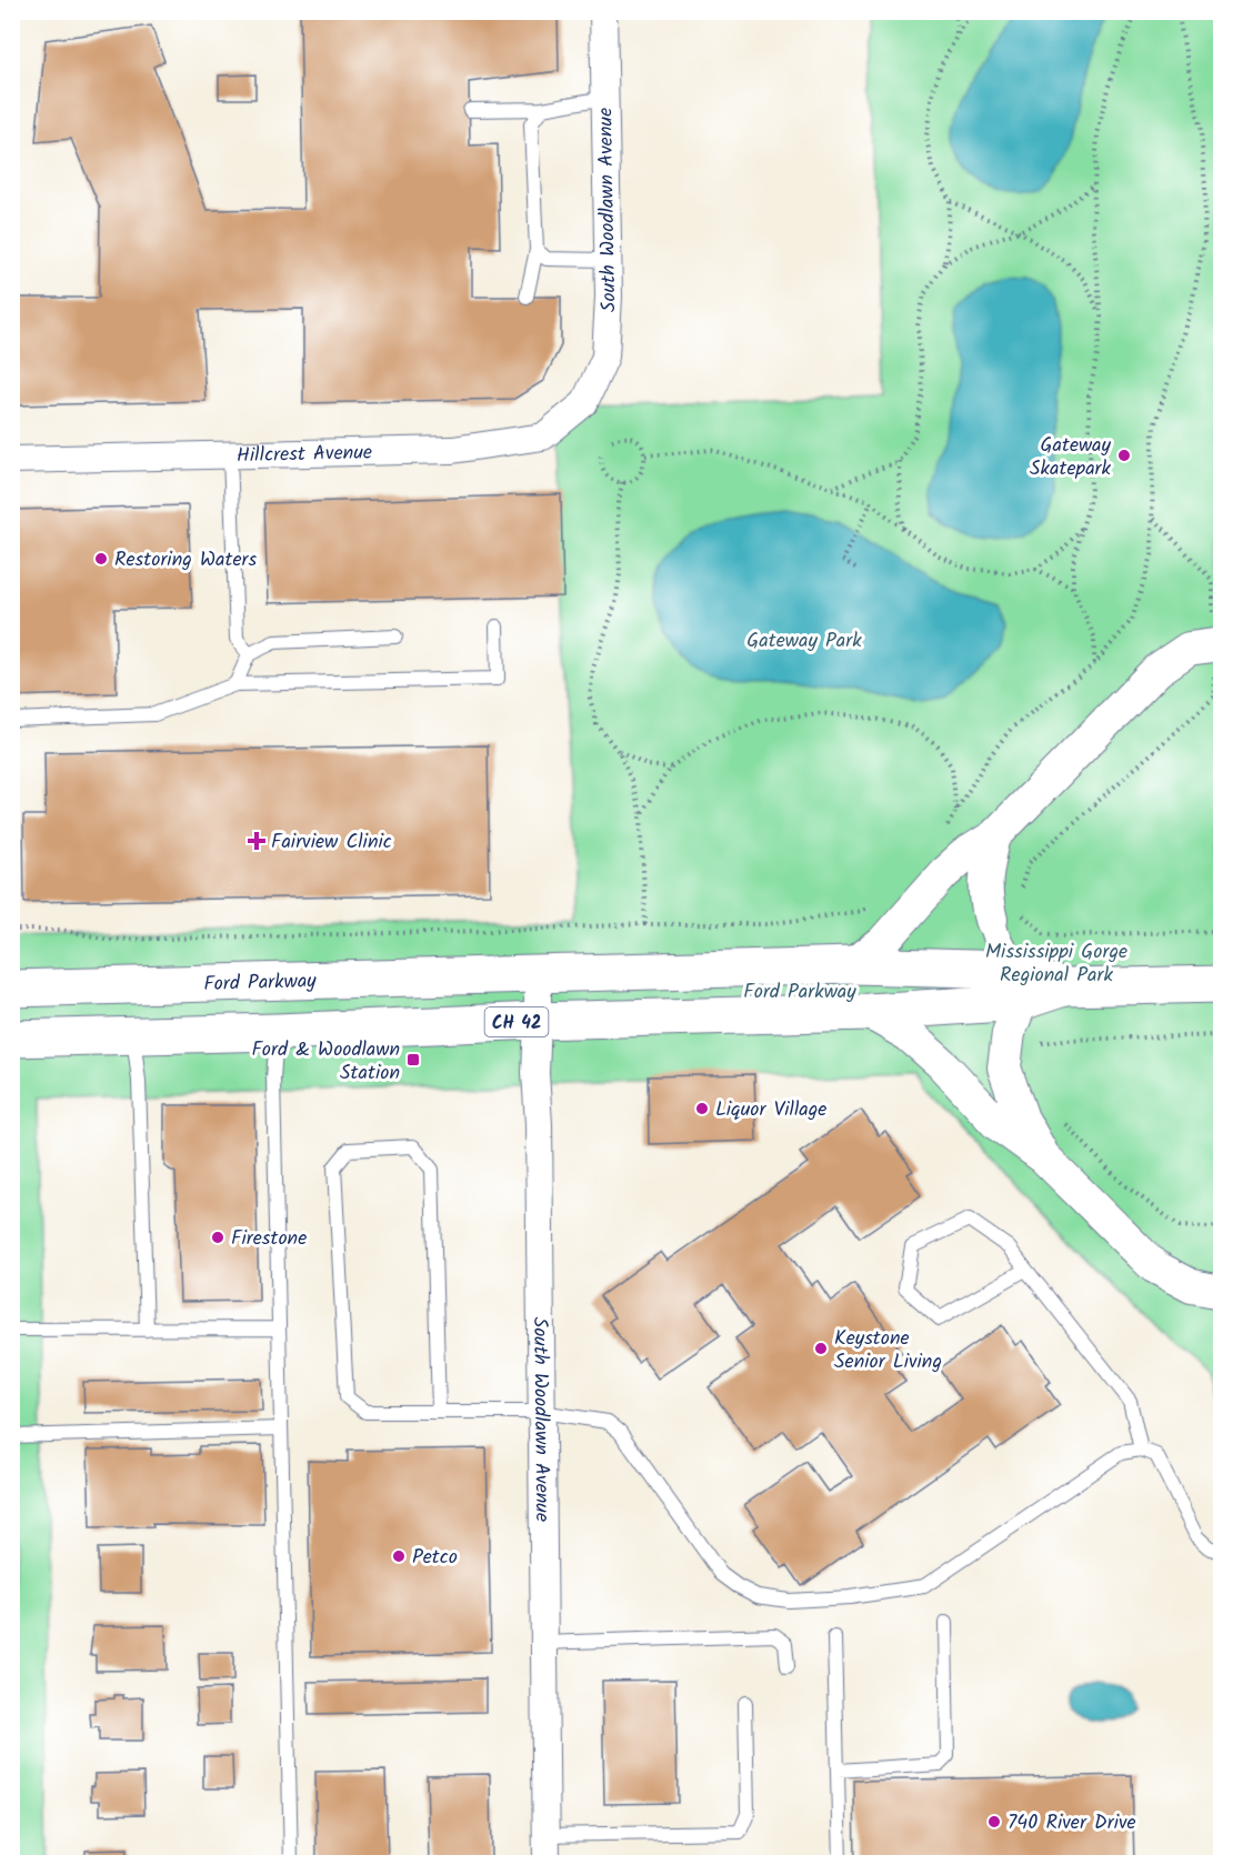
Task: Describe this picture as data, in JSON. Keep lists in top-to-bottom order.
{
  "streets": {
    "main road": ["Ford Parkway", "CH 42"],
    "street": ["South Woodlawn Avenue", "Hillcrest Avenue"]
  },
  "crossings": [
    ["South Woodlawn Avenue", "Hillcrest Avenue"],
    ["South Woodlawn Avenue", "Ford Parkway"]
  ],
  "parks": ["Gateway Park", "Mississippi Gorge Regional Park", "Ford Parkway"],
  "places": {
    "other": [
      "Gateway Skatepark",
      "Restoring Waters",
      "Liquor Village",
      "Firestone",
      "Keystone Senior Living",
      "Petco",
      "740 River Drive"
    ],
    "health": ["Fairview Clinic"],
    "transit": ["Ford & Woodlawn Station"]
  }
}
